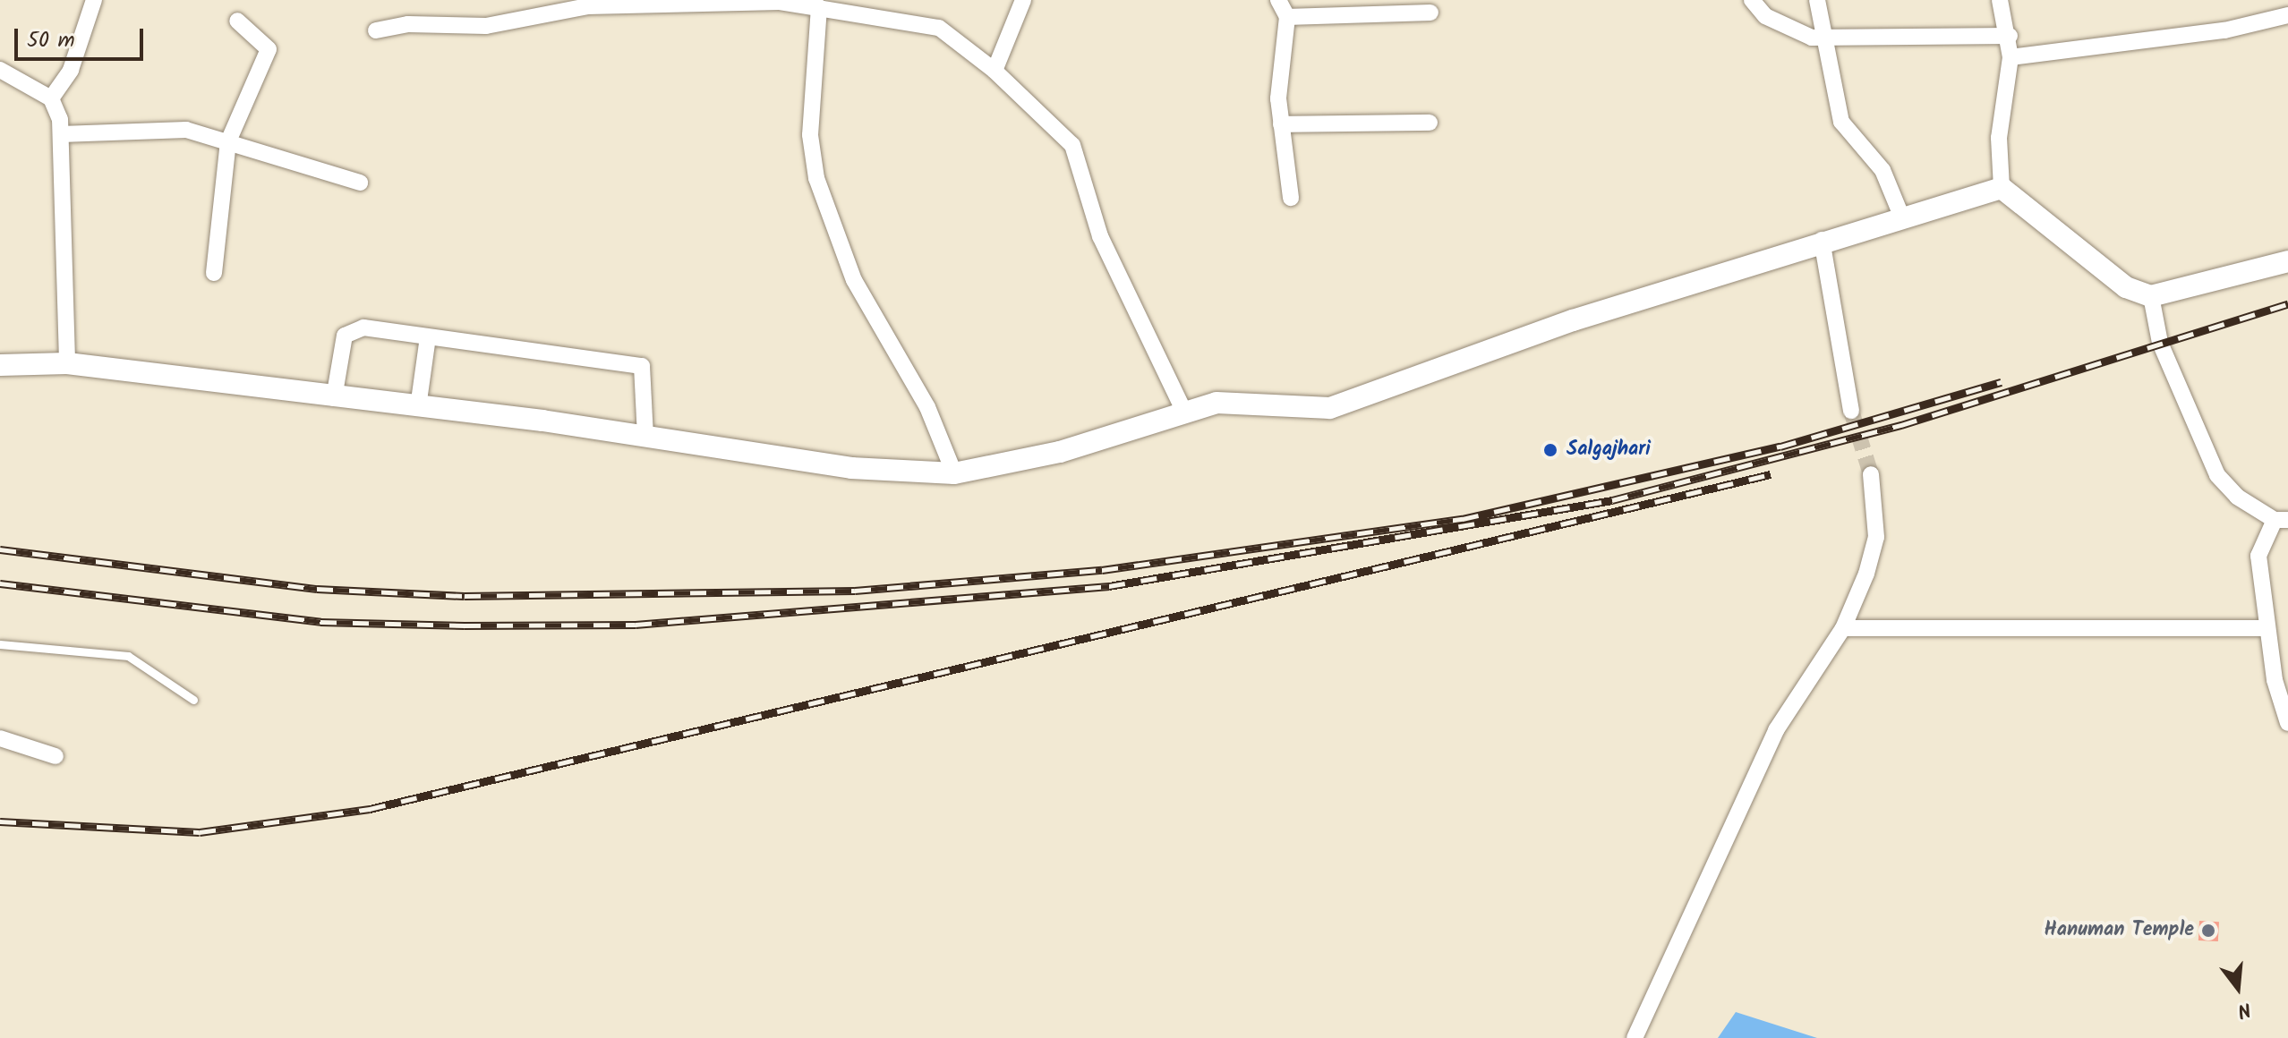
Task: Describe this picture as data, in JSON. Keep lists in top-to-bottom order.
{
  "places": ["Salgajhari", "Hanuman Temple"],
  "scale_bar": "50 m",
  "north": "bottom"
}
